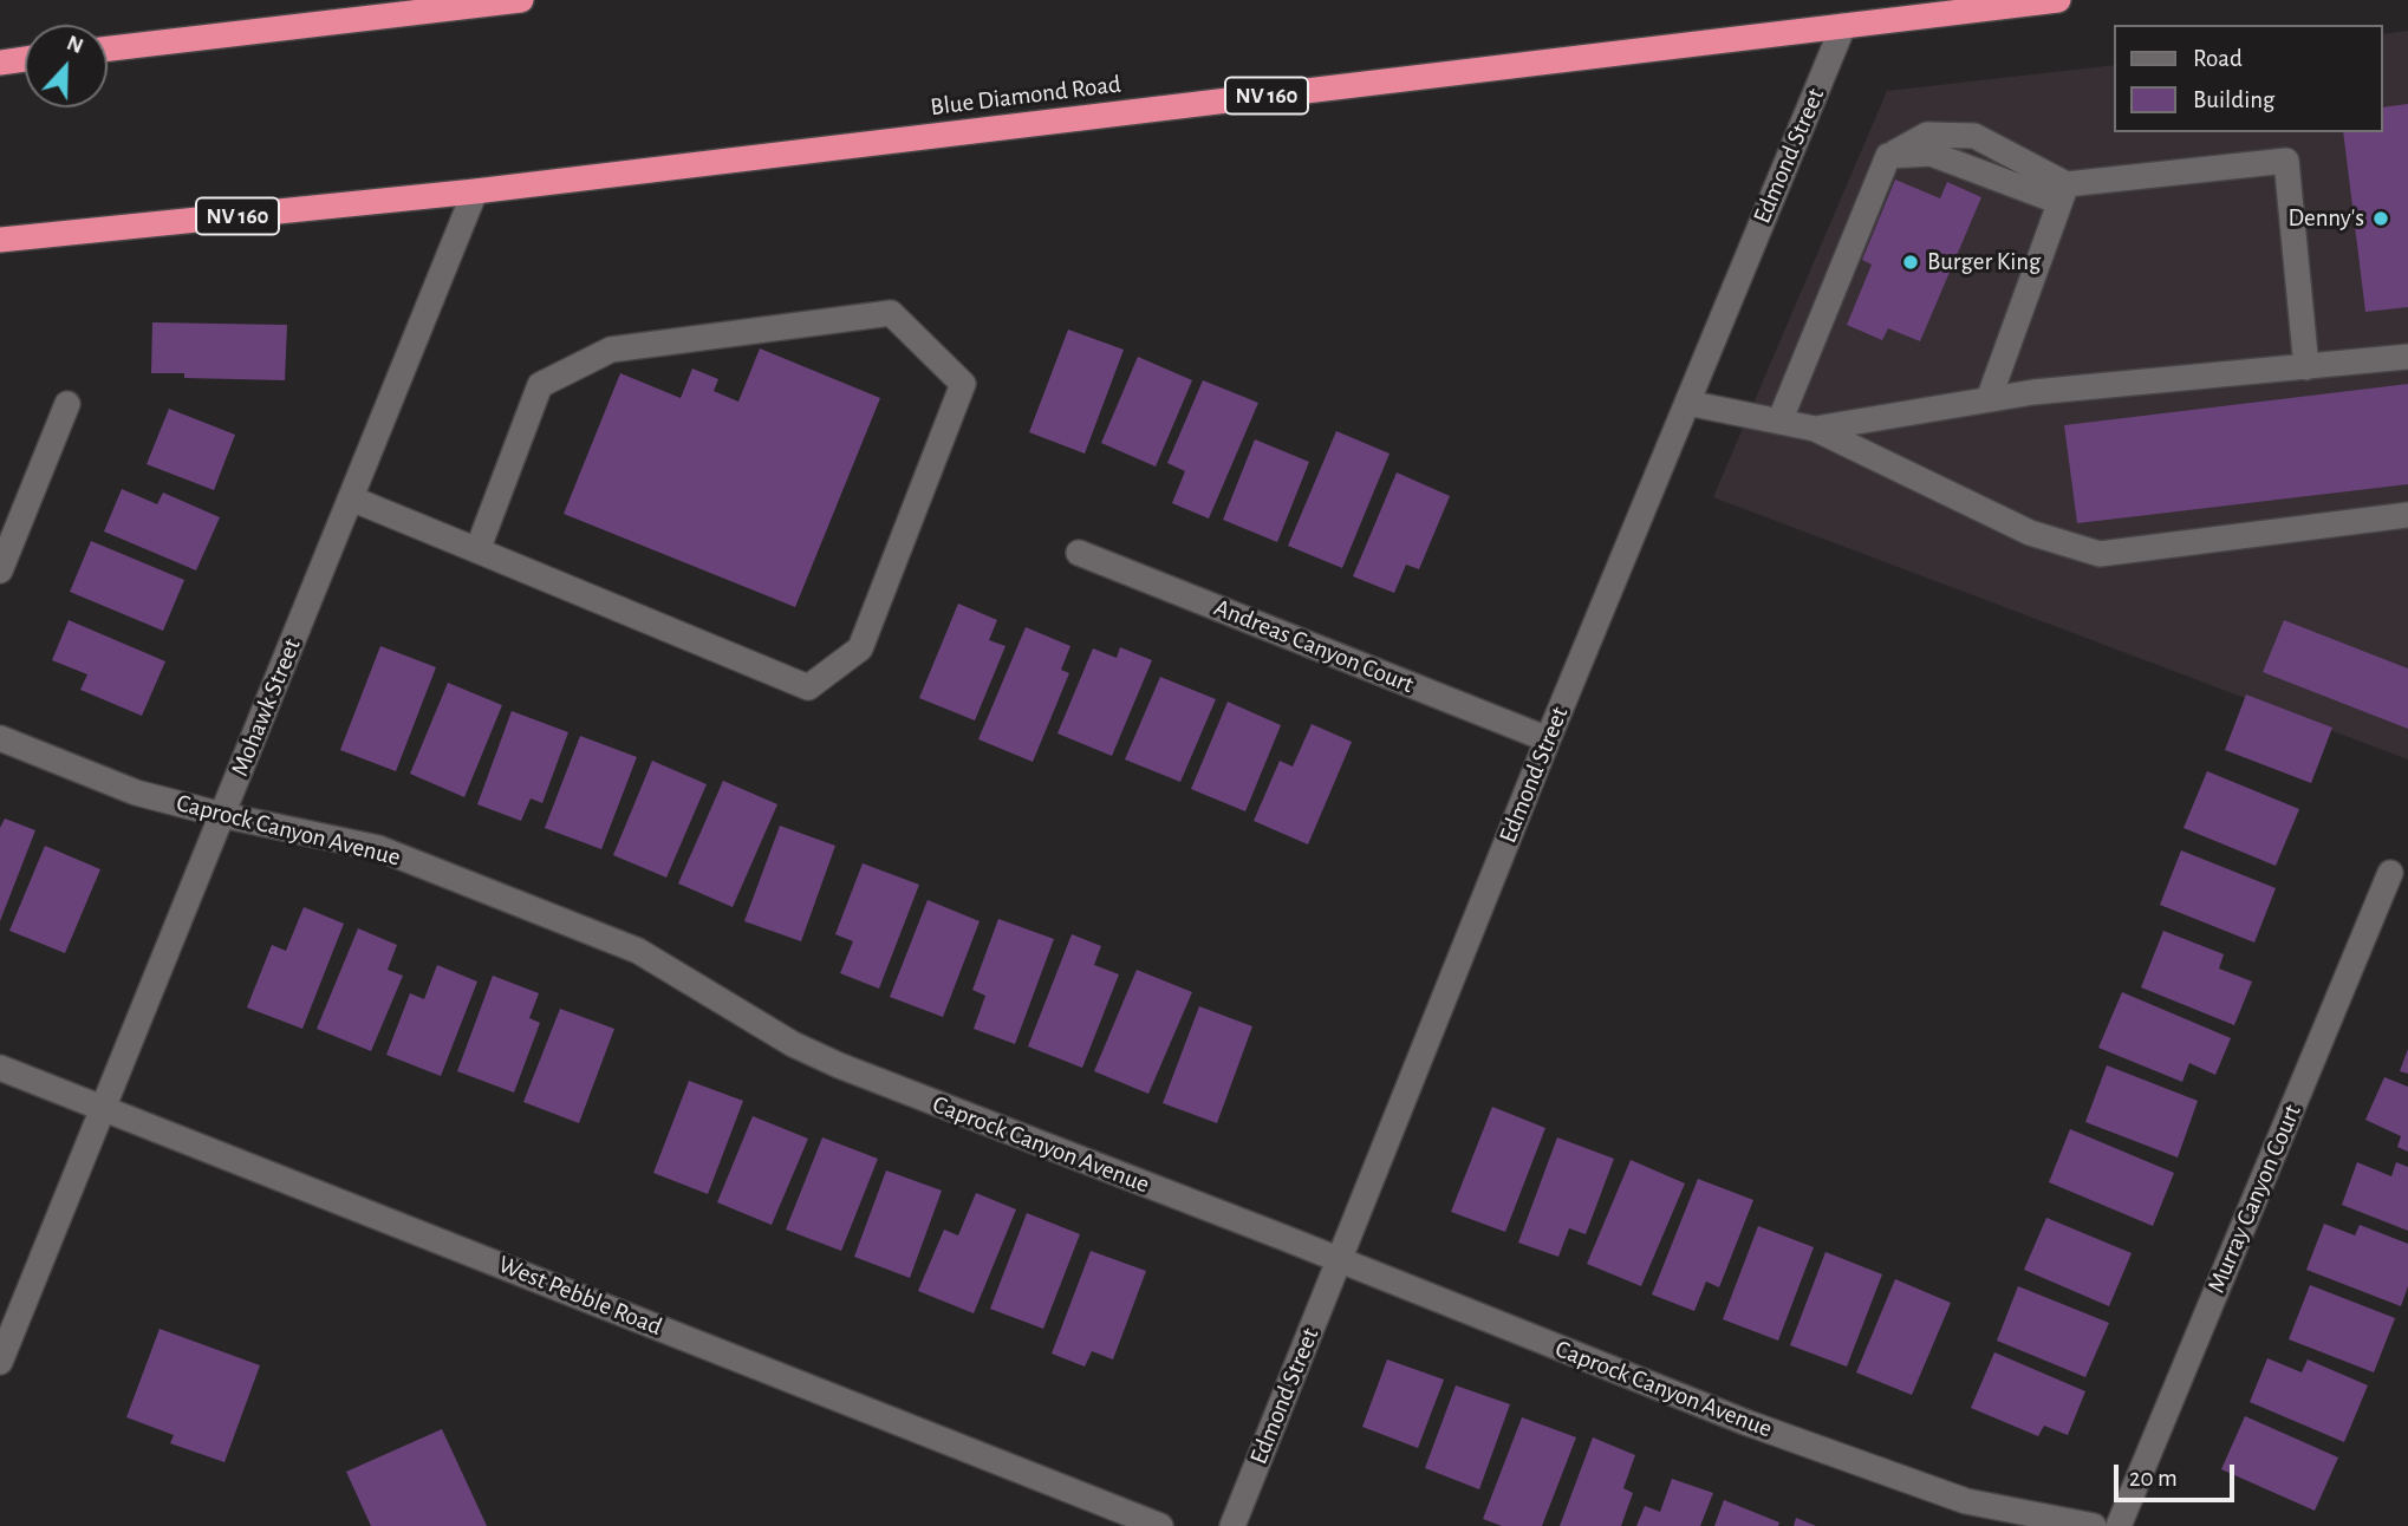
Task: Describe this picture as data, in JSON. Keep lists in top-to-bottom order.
{
  "streets": {
    "highway": ["Blue Diamond Road", "NV 160"],
    "street": [
      "Edmond Street",
      "Andreas Canyon Court",
      "Mohawk Street",
      "Caprock Canyon Avenue",
      "Murray Canyon Court",
      "West Pebble Road"
    ]
  },
  "crossings": [
    ["Blue Diamond Road", "Edmond Street"],
    ["Blue Diamond Road", "Mohawk Street"],
    ["Edmond Street", "Andreas Canyon Court"],
    ["Edmond Street", "Caprock Canyon Avenue"],
    ["Mohawk Street", "Caprock Canyon Avenue"],
    ["Mohawk Street", "West Pebble Road"]
  ],
  "places": ["Denny's", "Burger King"],
  "legend": ["Road", "Building"],
  "scale_bar": "20 m",
  "north": "top"
}
